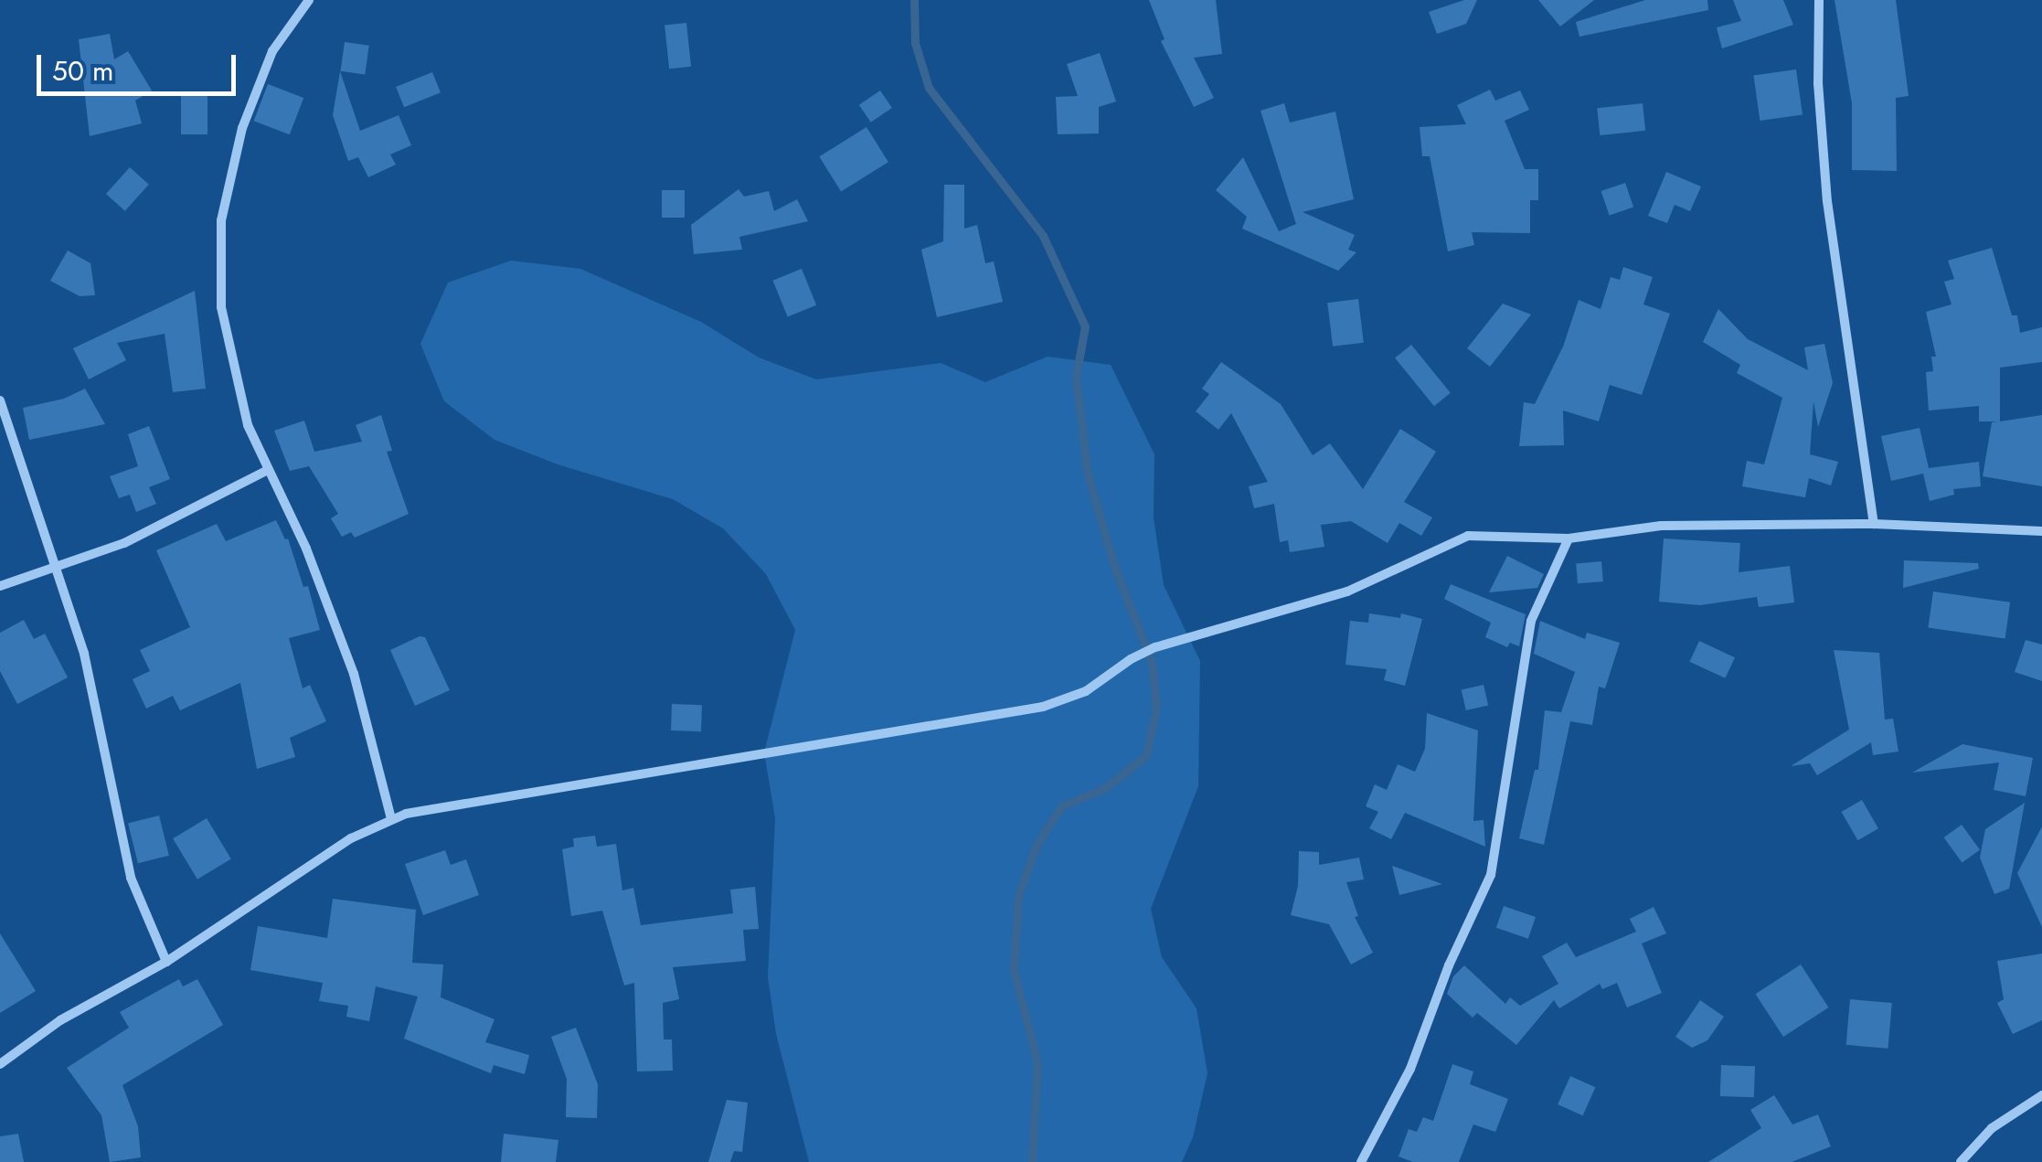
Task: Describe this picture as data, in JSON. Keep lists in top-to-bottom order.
{
  "scale_bar": "50 m"
}
